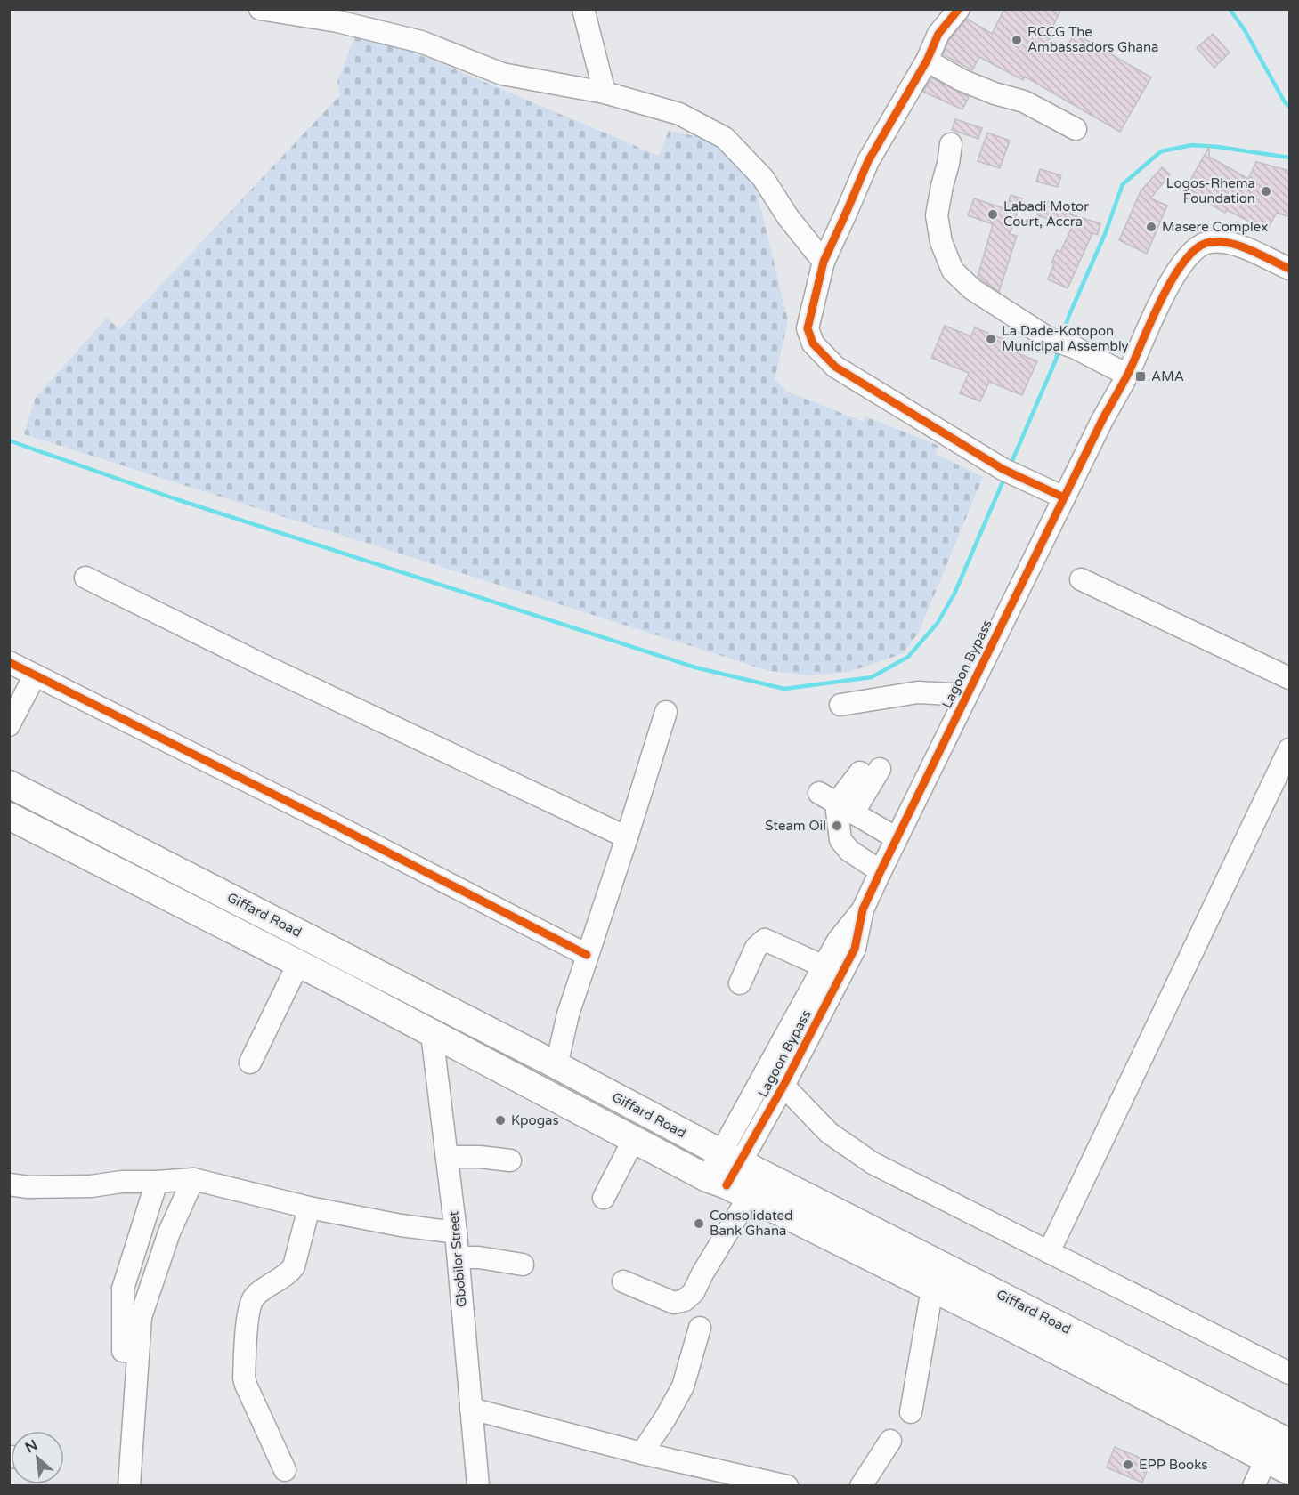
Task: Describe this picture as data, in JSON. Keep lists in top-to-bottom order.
{
  "streets": {
    "main road": ["Giffard Road"],
    "street": ["Lagoon Bypass", "Gbobilor Street"]
  },
  "crossings": [
    ["Lagoon Bypass", "Giffard Road"],
    ["Giffard Road", "Gbobilor Street"]
  ],
  "places": {
    "other": [
      "RCCG The Ambassadors Ghana",
      "Logos-Rhema Foundation",
      "Labadi Motor Court, Accra",
      "Masere Complex",
      "La Dade-Kotopon Municipal Assembly",
      "Steam Oil",
      "Kpogas",
      "Consolidated Bank Ghana",
      "EPP Books"
    ],
    "transit": ["AMA"]
  },
  "north": "top left"
}
